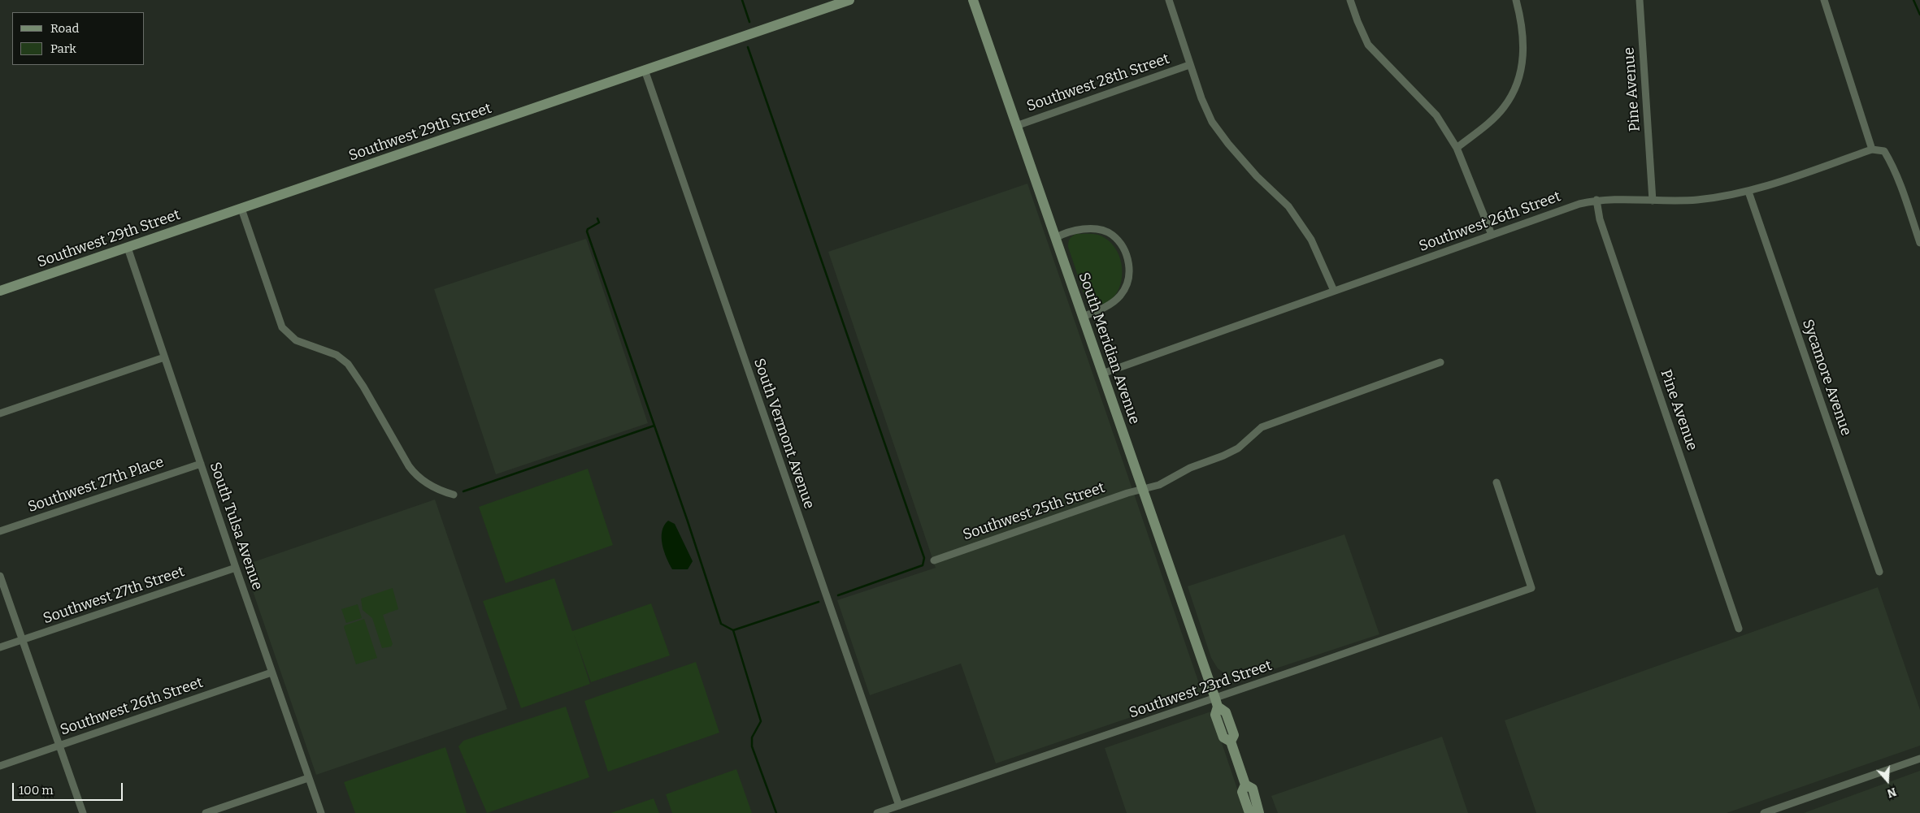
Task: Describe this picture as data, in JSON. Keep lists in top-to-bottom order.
{
  "streets": {
    "main road": ["Southwest 29th Street", "South Meridian Avenue"],
    "street": [
      "Southwest 28th Street",
      "Pine Avenue",
      "Southwest 26th Street",
      "Sycamore Avenue",
      "South Vermont Avenue",
      "Southwest 27th Place",
      "Southwest 25th Street",
      "South Tulsa Avenue",
      "Southwest 27th Street",
      "Southwest 23rd Street"
    ]
  },
  "crossings": [
    ["Southwest 28th Street", "South Meridian Avenue"],
    ["Pine Avenue", "Southwest 26th Street"],
    ["Southwest 29th Street", "South Vermont Avenue"],
    ["Southwest 29th Street", "South Tulsa Avenue"],
    ["Southwest 26th Street", "South Meridian Avenue"],
    ["Southwest 26th Street", "Sycamore Avenue"],
    ["Southwest 26th Street", "South Tulsa Avenue"],
    ["South Meridian Avenue", "Southwest 25th Street"],
    ["South Meridian Avenue", "Southwest 23rd Street"],
    ["South Vermont Avenue", "Southwest 23rd Street"],
    ["Southwest 27th Place", "South Tulsa Avenue"],
    ["South Tulsa Avenue", "Southwest 27th Street"]
  ],
  "legend": ["Road", "Park"],
  "scale_bar": "100 m",
  "north": "bottom"
}
